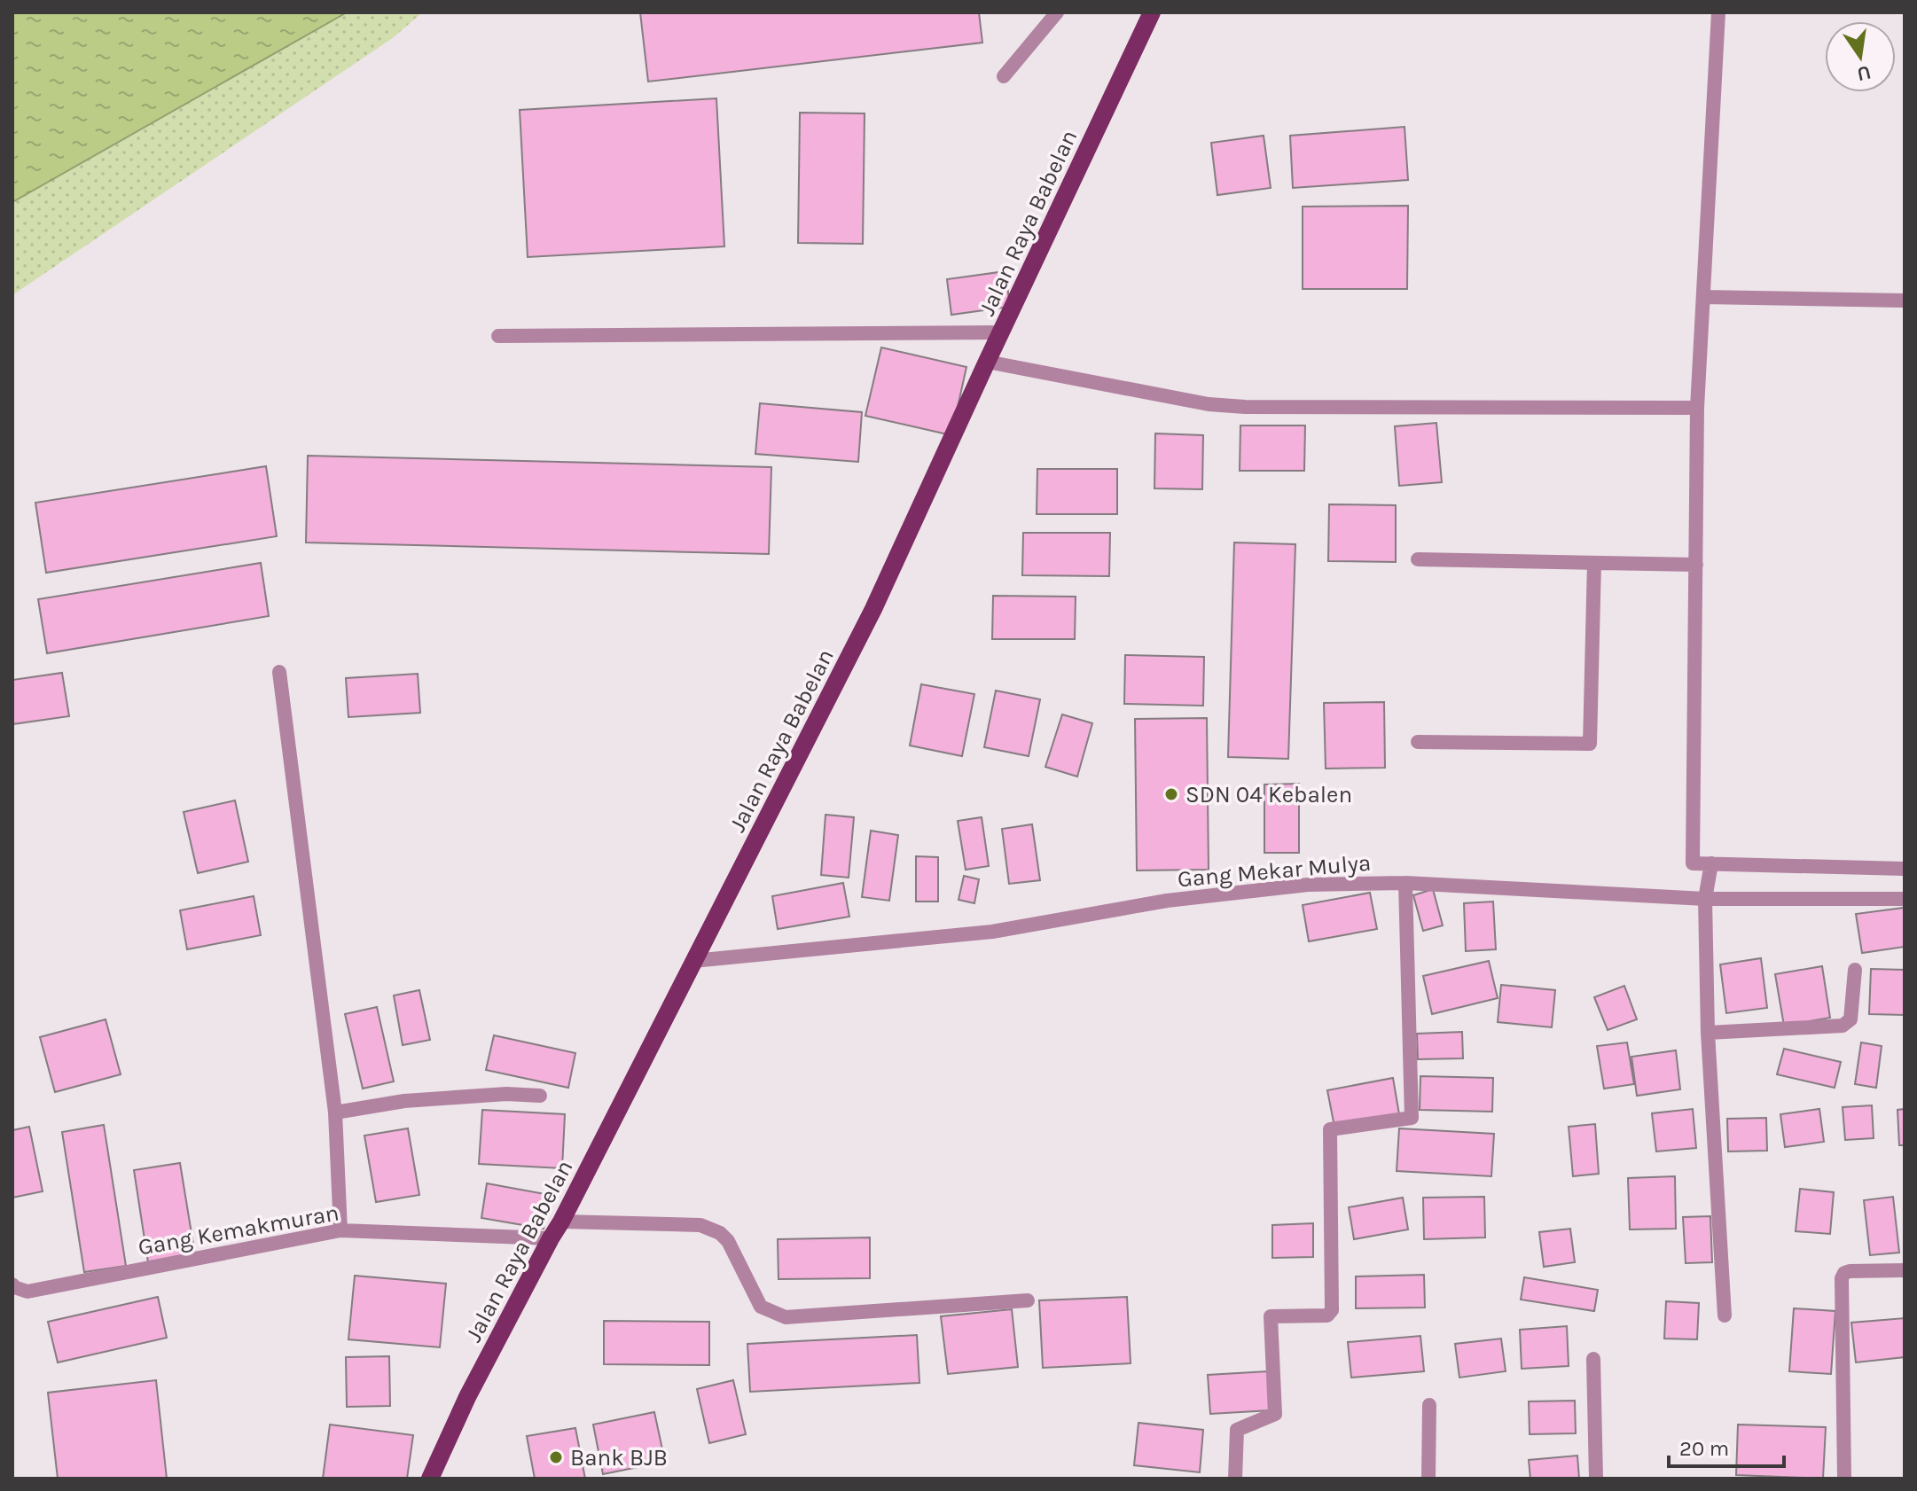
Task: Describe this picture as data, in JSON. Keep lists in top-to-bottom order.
{
  "streets": {
    "main road": ["Jalan Raya Babelan"],
    "street": ["Gang Mekar Mulya", "Gang Kemakmuran"]
  },
  "crossings": [
    ["Jalan Raya Babelan", "Gang Mekar Mulya"],
    ["Jalan Raya Babelan", "Gang Kemakmuran"]
  ],
  "places": ["SDN 04 Kebalen", "Bank BJB"],
  "scale_bar": "20 m",
  "north": "bottom"
}
